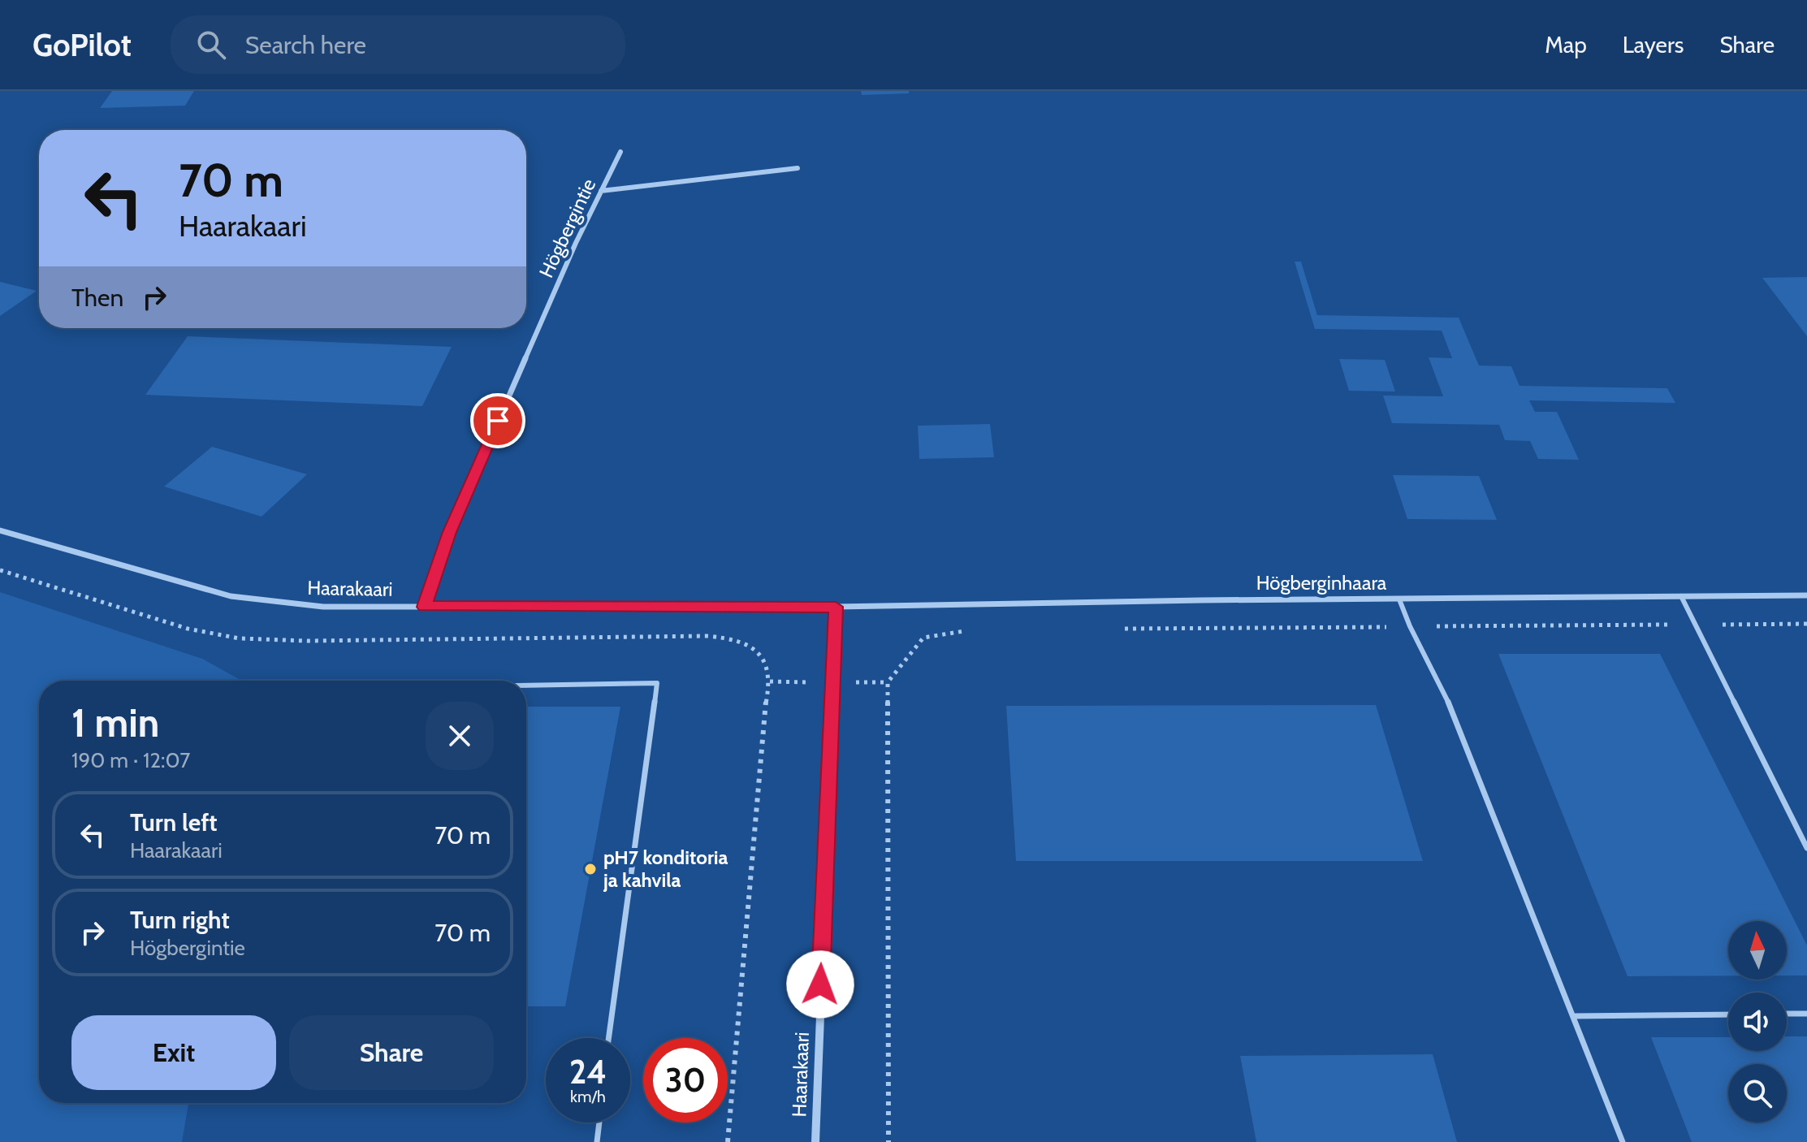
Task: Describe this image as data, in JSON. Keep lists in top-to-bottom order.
{
  "streets": {
    "street": ["Högbergintie", "Högberginhaara", "Haarakaari"]
  },
  "crossings": [
    ["Högbergintie", "Haarakaari"],
    ["Högberginhaara", "Haarakaari"]
  ],
  "places": ["pH7 konditoria ja kahvila"],
  "north": "top",
  "page": {
    "header": "GoPilot",
    "search": "Search here",
    "nav": ["Map", "Layers", "Share"],
    "turn": ["70 m", "Haarakaari"],
    "then": "Then",
    "heading": ["1 min", "190 m · 12:07"],
    "list": [
      {
        "name": "Turn left",
        "note": "Haarakaari",
        "value": "70 m"
      },
      {
        "name": "Turn right",
        "note": "Högbergintie",
        "value": "70 m"
      }
    ],
    "buttons": ["Exit", "Share"],
    "speed": "24 km/h",
    "limit": "30"
  }
}
